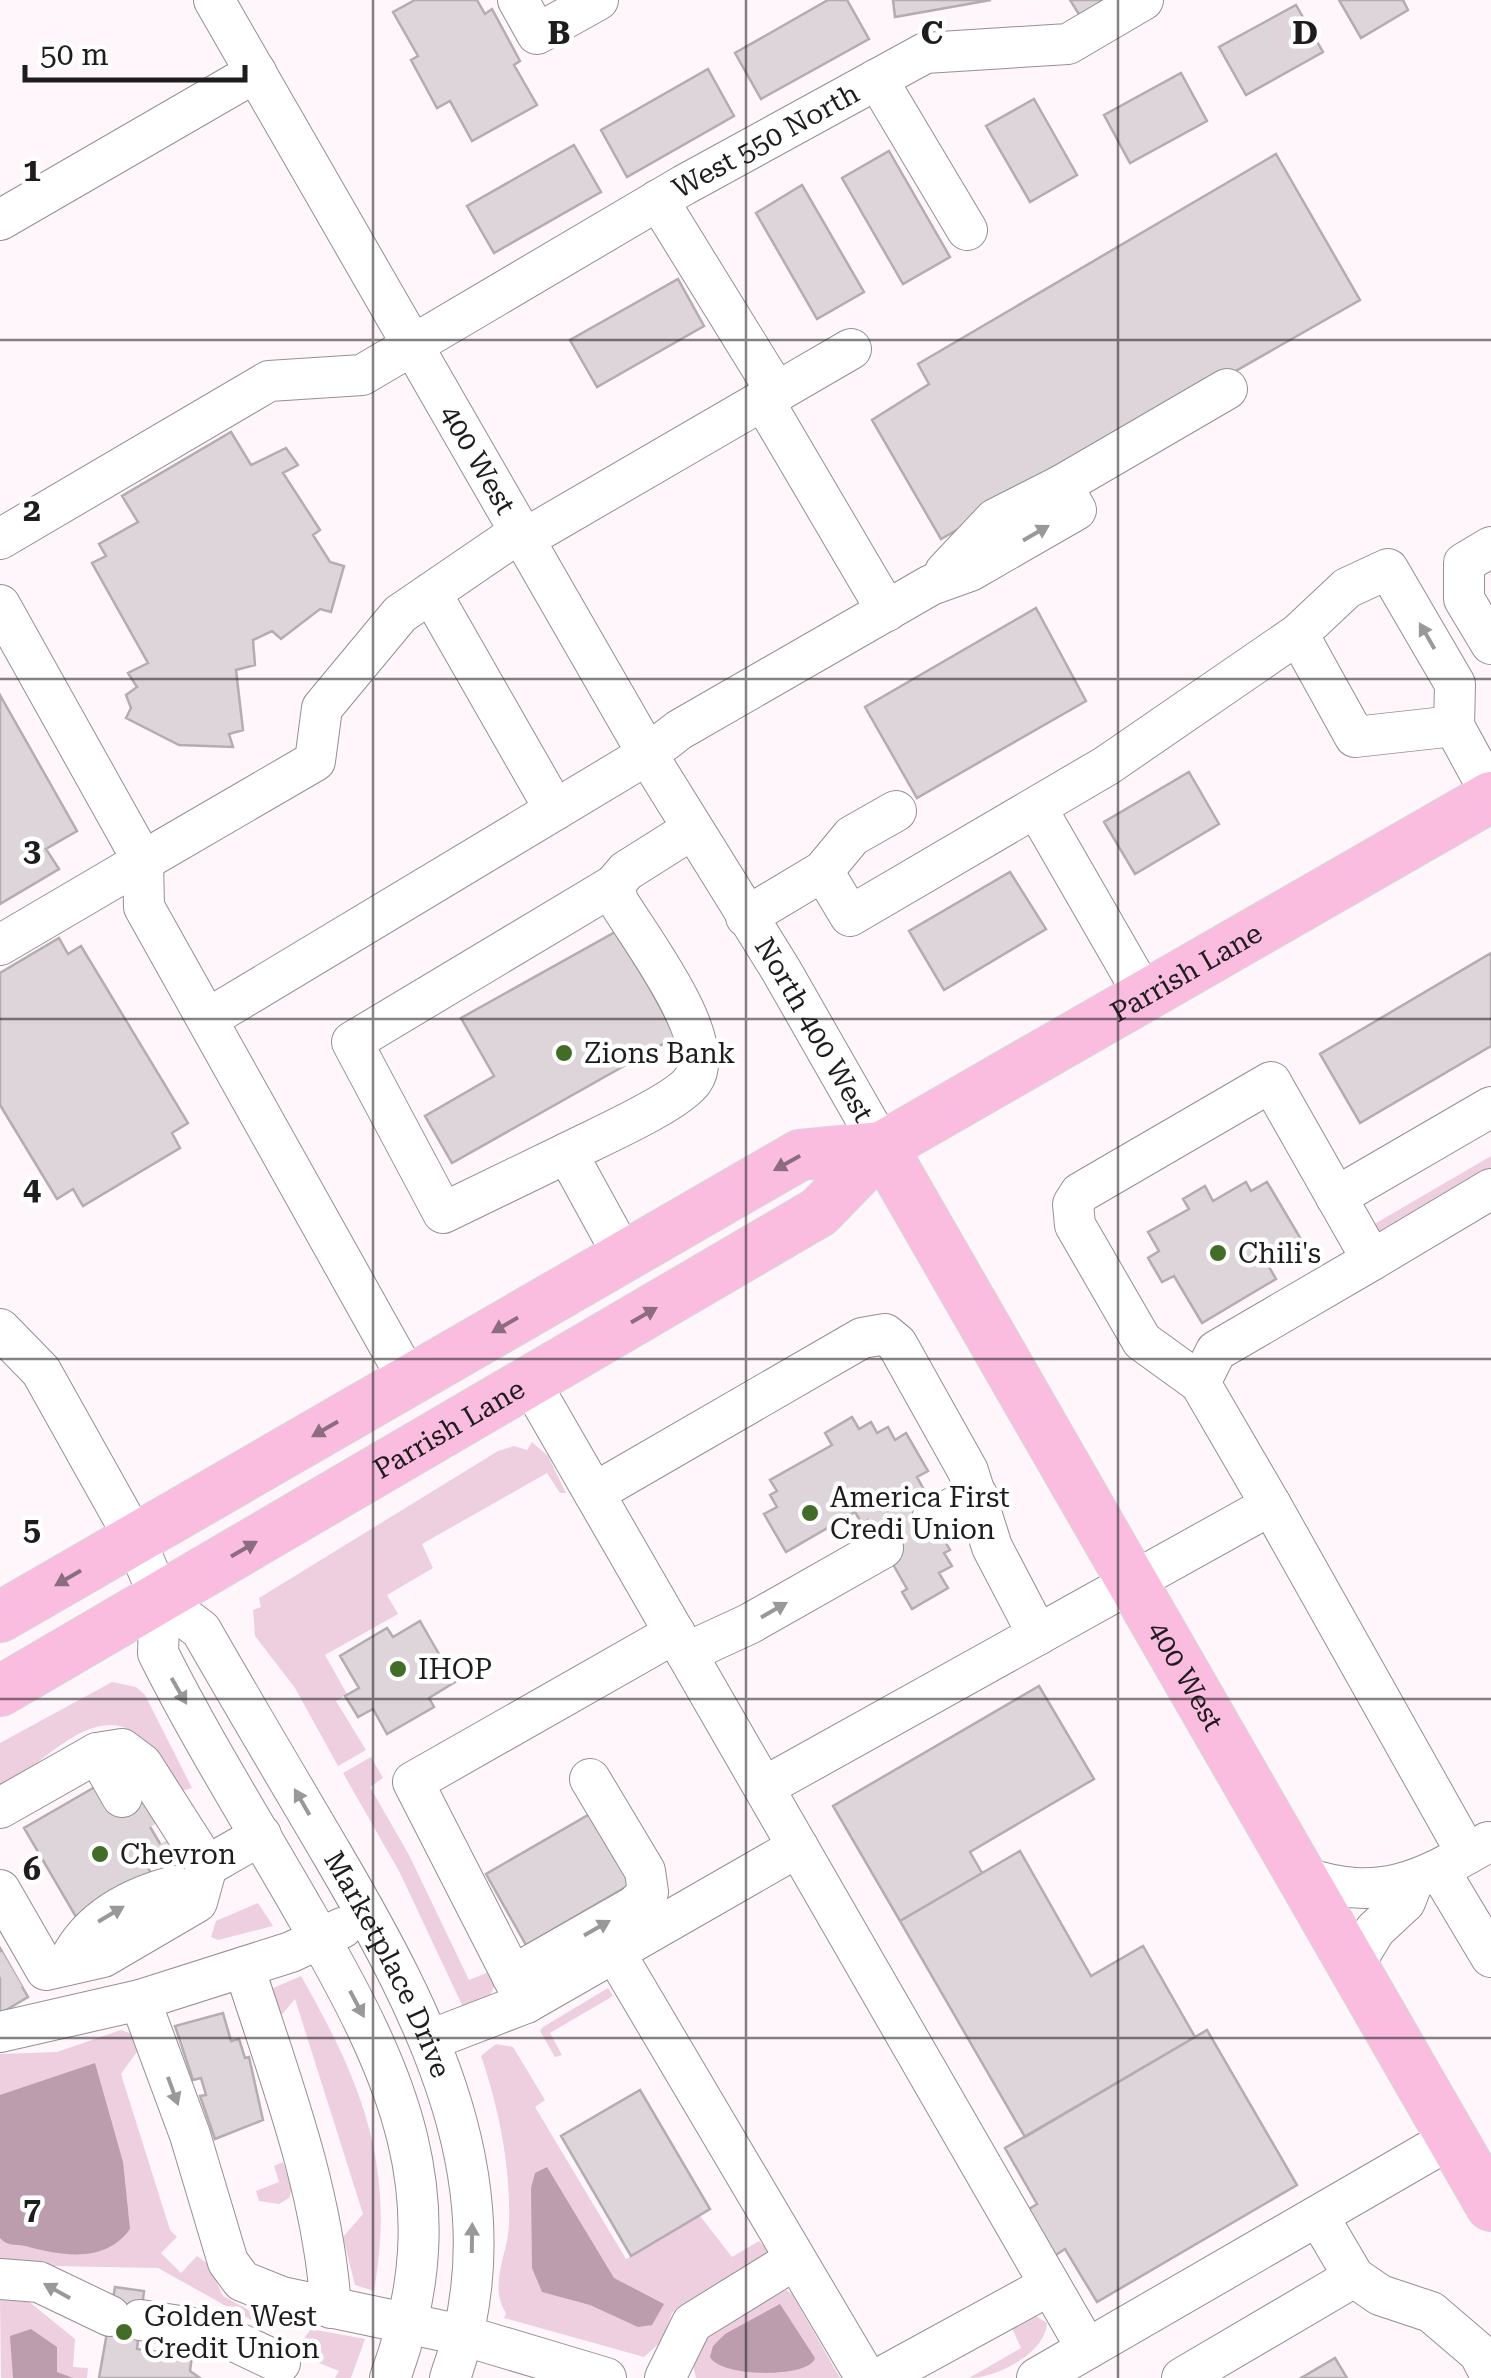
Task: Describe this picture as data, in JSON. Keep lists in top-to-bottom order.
{
  "streets": {
    "main road": ["400 West", "Parrish Lane"],
    "street": ["West 550 North", "North 400 West", "Marketplace Drive"]
  },
  "crossings": [
    ["West 550 North", "400 West"],
    ["400 West", "Parrish Lane"],
    ["400 West", "North 400 West"],
    ["Parrish Lane", "North 400 West"],
    ["Parrish Lane", "Marketplace Drive"]
  ],
  "places": [
    "Zions Bank",
    "Chili's",
    "America First Credi Union",
    "IHOP",
    "Chevron",
    "Golden West Credit Union"
  ],
  "scale_bar": "50 m",
  "grid": {
    "columns": ["B", "C", "D"],
    "rows": [
      "1",
      "2",
      "3",
      "4",
      "5",
      "6",
      "7"
    ]
  }
}
